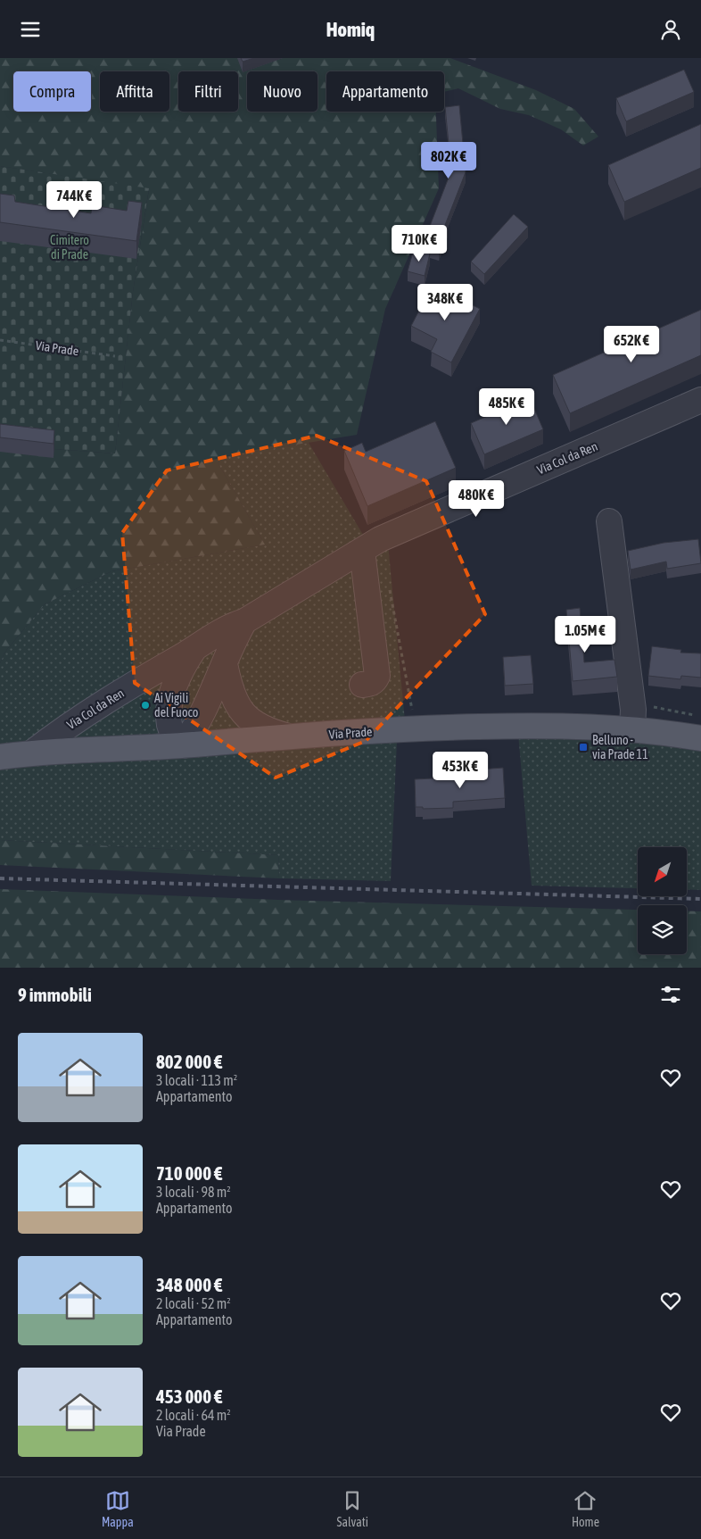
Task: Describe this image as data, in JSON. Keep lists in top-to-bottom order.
{
  "streets": {
    "main road": ["Via Prade"],
    "street": ["Via Col da Ren"]
  },
  "crossings": [
    ["Via Prade", "Via Col da Ren"]
  ],
  "parks": ["Cimitero di Prade"],
  "places": {
    "other": ["Ai Vigili del Fuoco"],
    "transit": ["Belluno - via Prade 11"]
  },
  "north": "bottom left",
  "page": {
    "header": "Homiq",
    "chip": [
      "Compra",
      "Affitta",
      "Filtri",
      "Nuovo",
      "Appartamento"
    ],
    "price": [
      "802K €",
      "744K €",
      "710K €",
      "348K €",
      "652K €",
      "485K €",
      "480K €",
      "1.05M €",
      "453K €"
    ],
    "heading": "9 immobili",
    "list": [
      {
        "name": "802 000 €",
        "note": "3 locali · 113 m² · Appartamento"
      },
      {
        "name": "710 000 €",
        "note": "3 locali · 98 m² · Appartamento"
      },
      {
        "name": "348 000 €",
        "note": "2 locali · 52 m² · Appartamento"
      },
      {
        "name": "453 000 €",
        "note": "2 locali · 64 m² · Via Prade"
      }
    ],
    "tabs": ["Mappa", "Salvati", "Home"]
  }
}
